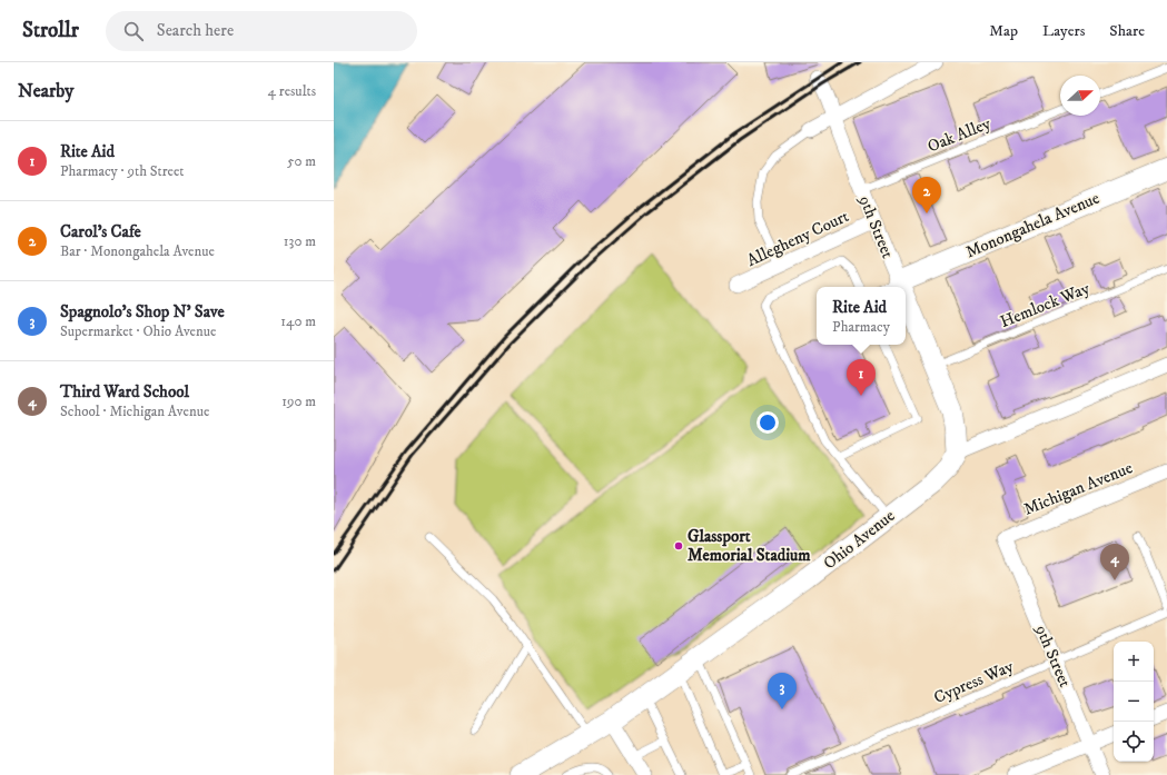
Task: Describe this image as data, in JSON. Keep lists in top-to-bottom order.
{
  "streets": {
    "main road": ["Monongahela Avenue", "9th Street", "Ohio Avenue"],
    "street": ["Allegheny Court", "Michigan Avenue"],
    "lane": ["Oak Alley", "Hemlock Way", "Cypress Way"]
  },
  "crossings": [
    ["Oak Alley", "9th Street"],
    ["Monongahela Avenue", "9th Street"],
    ["9th Street", "Allegheny Court"],
    ["9th Street", "Hemlock Way"],
    ["9th Street", "Michigan Avenue"],
    ["9th Street", "Ohio Avenue"],
    ["9th Street", "Cypress Way"]
  ],
  "places": ["Glassport Memorial Stadium"],
  "north": "right",
  "page": {
    "header": "Strollr",
    "search": "Search here",
    "nav": ["Map", "Layers", "Share"],
    "heading": ["Nearby", "4 results"],
    "list": [
      {
        "mark": "1",
        "name": "Rite Aid",
        "note": "Pharmacy · 9th Street",
        "value": "50 m"
      },
      {
        "mark": "2",
        "name": "Carol's Cafe",
        "note": "Bar · Monongahela Avenue",
        "value": "130 m"
      },
      {
        "mark": "3",
        "name": "Spagnolo's Shop N' Save",
        "note": "Supermarket · Ohio Avenue",
        "value": "140 m"
      },
      {
        "mark": "4",
        "name": "Third Ward School",
        "note": "School · Michigan Avenue",
        "value": "190 m"
      }
    ],
    "pins": [
      "2",
      "1",
      "4",
      "3"
    ],
    "popup": ["Rite Aid", "Pharmacy"],
    "map_buttons": ["+", "−"]
  }
}
